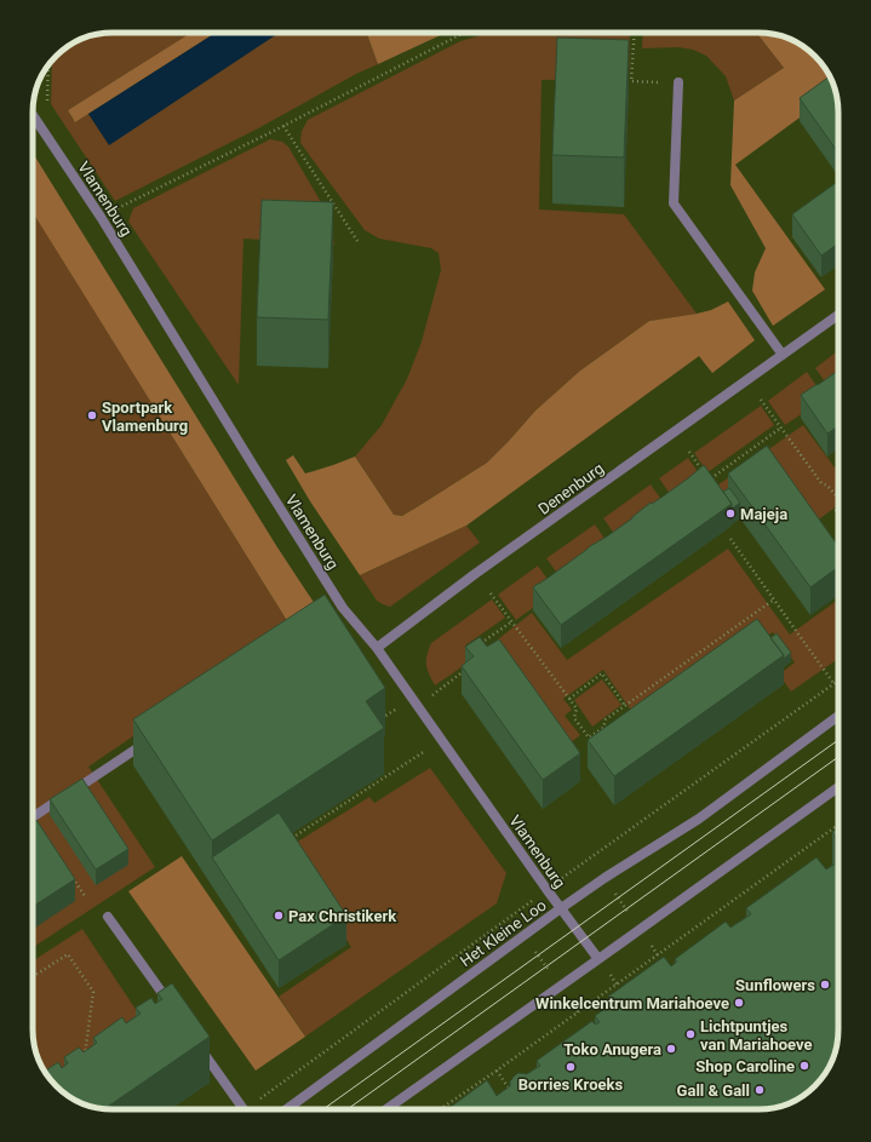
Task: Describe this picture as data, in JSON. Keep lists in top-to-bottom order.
{
  "streets": {
    "street": ["Vlamenburg", "Denenburg", "Het Kleine Loo"]
  },
  "crossings": [
    ["Vlamenburg", "Denenburg"],
    ["Vlamenburg", "Het Kleine Loo"]
  ],
  "places": [
    "Sportpark Vlamenburg",
    "Majeja",
    "Pax Christikerk",
    "Sunflowers",
    "Winkelcentrum Mariahoeve",
    "Lichtpuntjes van Mariahoeve",
    "Toko Anugera",
    "Shop Caroline",
    "Borries Kroeks",
    "Gall & Gall"
  ]
}
